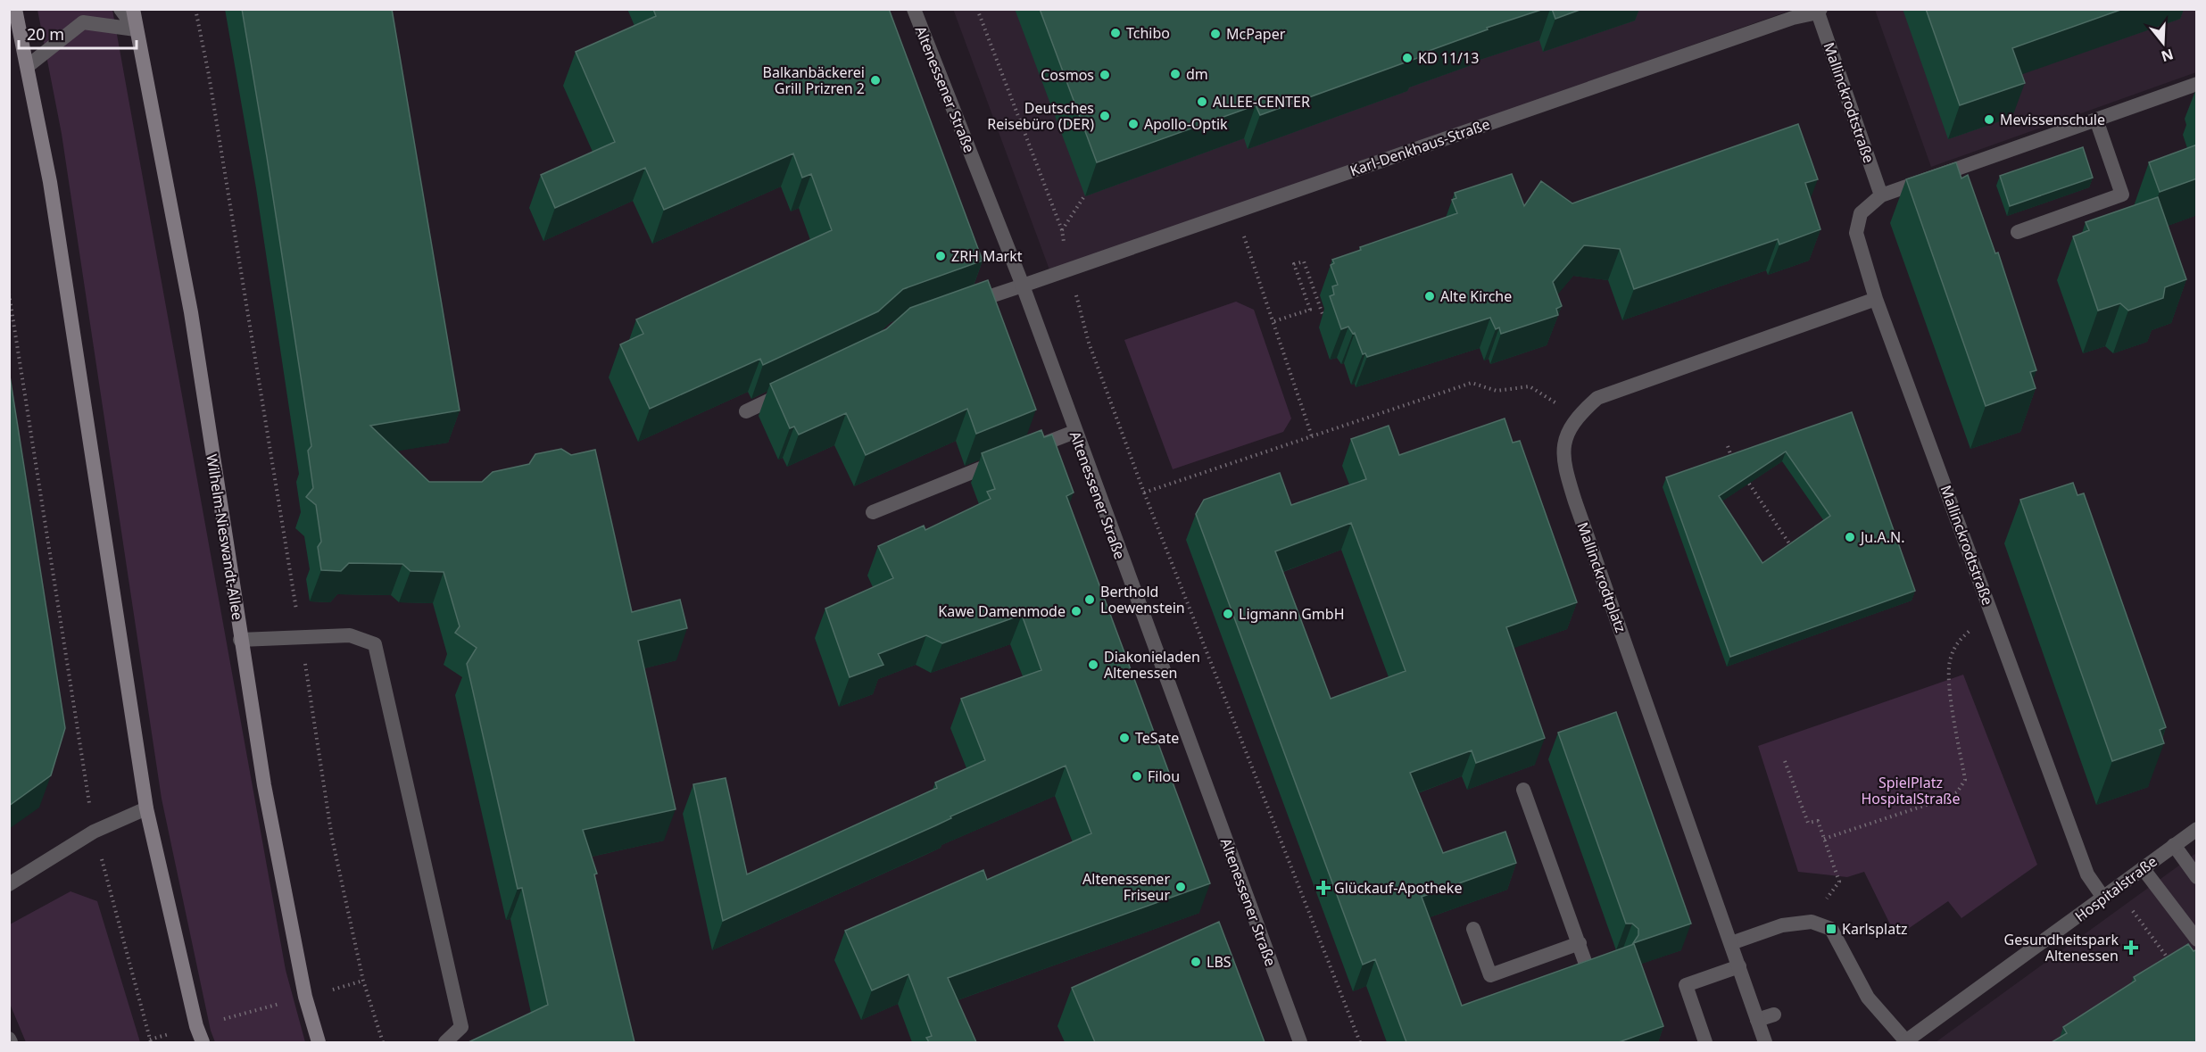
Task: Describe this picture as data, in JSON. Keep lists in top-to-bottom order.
{
  "streets": {
    "main road": ["Wilhelm-Nieswandt-Allee"],
    "street": [
      "Altenessener Straße",
      "Mallinckrodtstraße",
      "Karl-Denkhaus-Straße",
      "Mallinckrodtplatz",
      "Hospitalstraße"
    ]
  },
  "crossings": [
    ["Altenessener Straße", "Karl-Denkhaus-Straße"],
    ["Mallinckrodtstraße", "Karl-Denkhaus-Straße"],
    ["Mallinckrodtstraße", "Mallinckrodtplatz"],
    ["Mallinckrodtstraße", "Hospitalstraße"]
  ],
  "parks": ["SpielPlatz HospitalStraße"],
  "places": {
    "other": [
      "Tchibo",
      "McPaper",
      "KD 11/13",
      "dm",
      "Cosmos",
      "Balkanbäckerei Grill Prizren 2",
      "ALLEE-CENTER",
      "Deutsches Reisebüro (DER)",
      "Mevissenschule",
      "Apollo-Optik",
      "ZRH Markt",
      "Alte Kirche",
      "Ju.A.N.",
      "Berthold Loewenstein",
      "Kawe Damenmode",
      "Ligmann GmbH",
      "Diakonieladen Altenessen",
      "TeSate",
      "Filou",
      "Altenessener Friseur",
      "LBS"
    ],
    "health": ["Glückauf-Apotheke", "Gesundheitspark Altenessen"],
    "transit": ["Karlsplatz"]
  },
  "scale_bar": "20 m",
  "north": "bottom"
}
